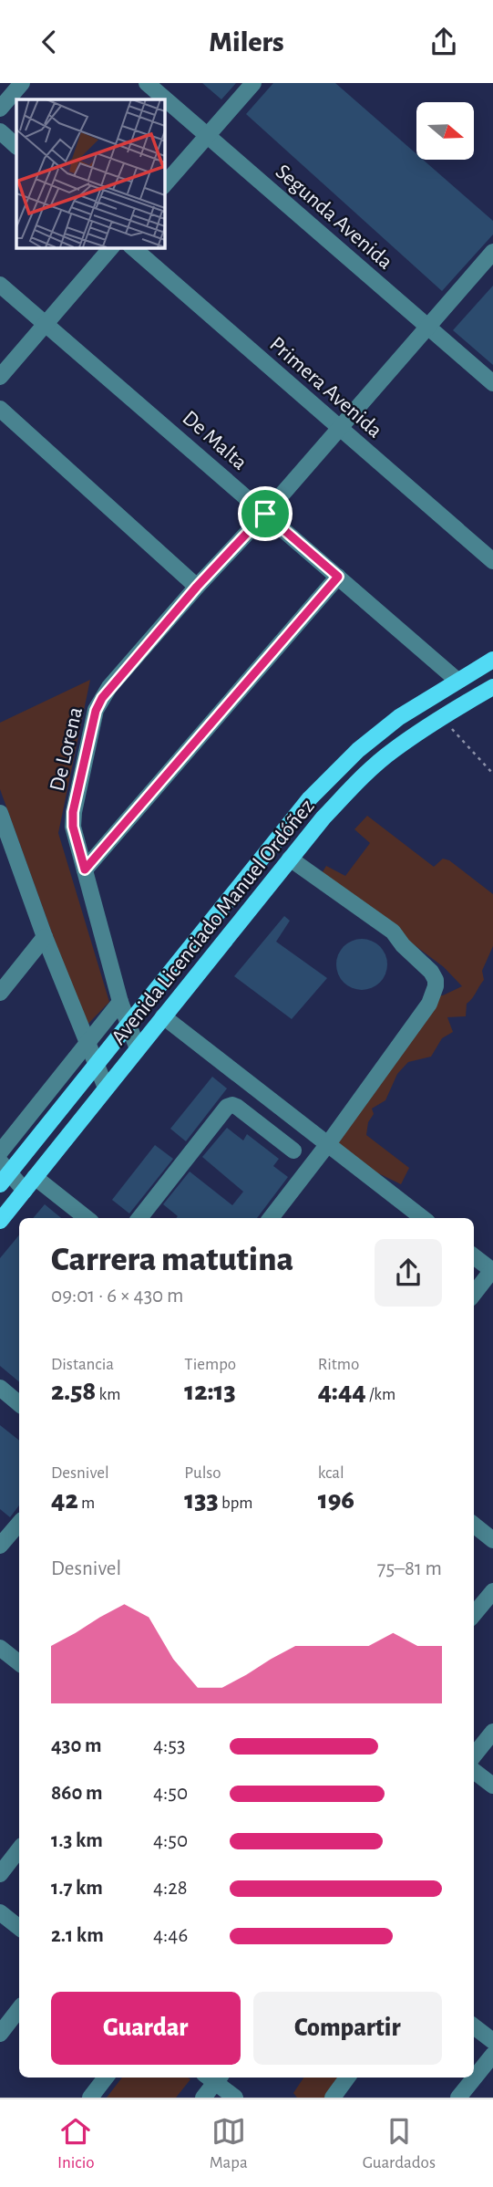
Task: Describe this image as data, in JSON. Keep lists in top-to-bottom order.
{
  "streets": {
    "main road": ["Avenida Licenciado Manuel Ordóñez"],
    "street": [
      "Segunda Avenida",
      "Primera Avenida",
      "De Malta",
      "De Lorena"
    ]
  },
  "crossings": [
    ["Segunda Avenida", "De Lorena"],
    ["Primera Avenida", "De Lorena"],
    ["De Malta", "De Lorena"],
    ["De Malta", "Avenida Licenciado Manuel Ordóñez"],
    ["De Lorena", "Avenida Licenciado Manuel Ordóñez"]
  ],
  "north": "right",
  "page": {
    "header": "Milers",
    "heading": ["Carrera matutina", "09:01 · 6 × 430 m"],
    "stats": [
      ["Distancia", "2.58 km"],
      ["Tiempo", "12:13"],
      ["Ritmo", "4:44 /km"],
      ["Desnivel", "42 m"],
      ["Pulso", "133 bpm"],
      ["kcal", "196"]
    ],
    "chart": ["Desnivel", "75–81 m"],
    "list": [
      {
        "name": "430 m",
        "note": "4:53"
      },
      {
        "name": "860 m",
        "note": "4:50"
      },
      {
        "name": "1.3 km",
        "note": "4:50"
      },
      {
        "name": "1.7 km",
        "note": "4:28"
      },
      {
        "name": "2.1 km",
        "note": "4:46"
      }
    ],
    "buttons": ["Guardar", "Compartir"],
    "tabs": ["Inicio", "Mapa", "Guardados"]
  }
}
